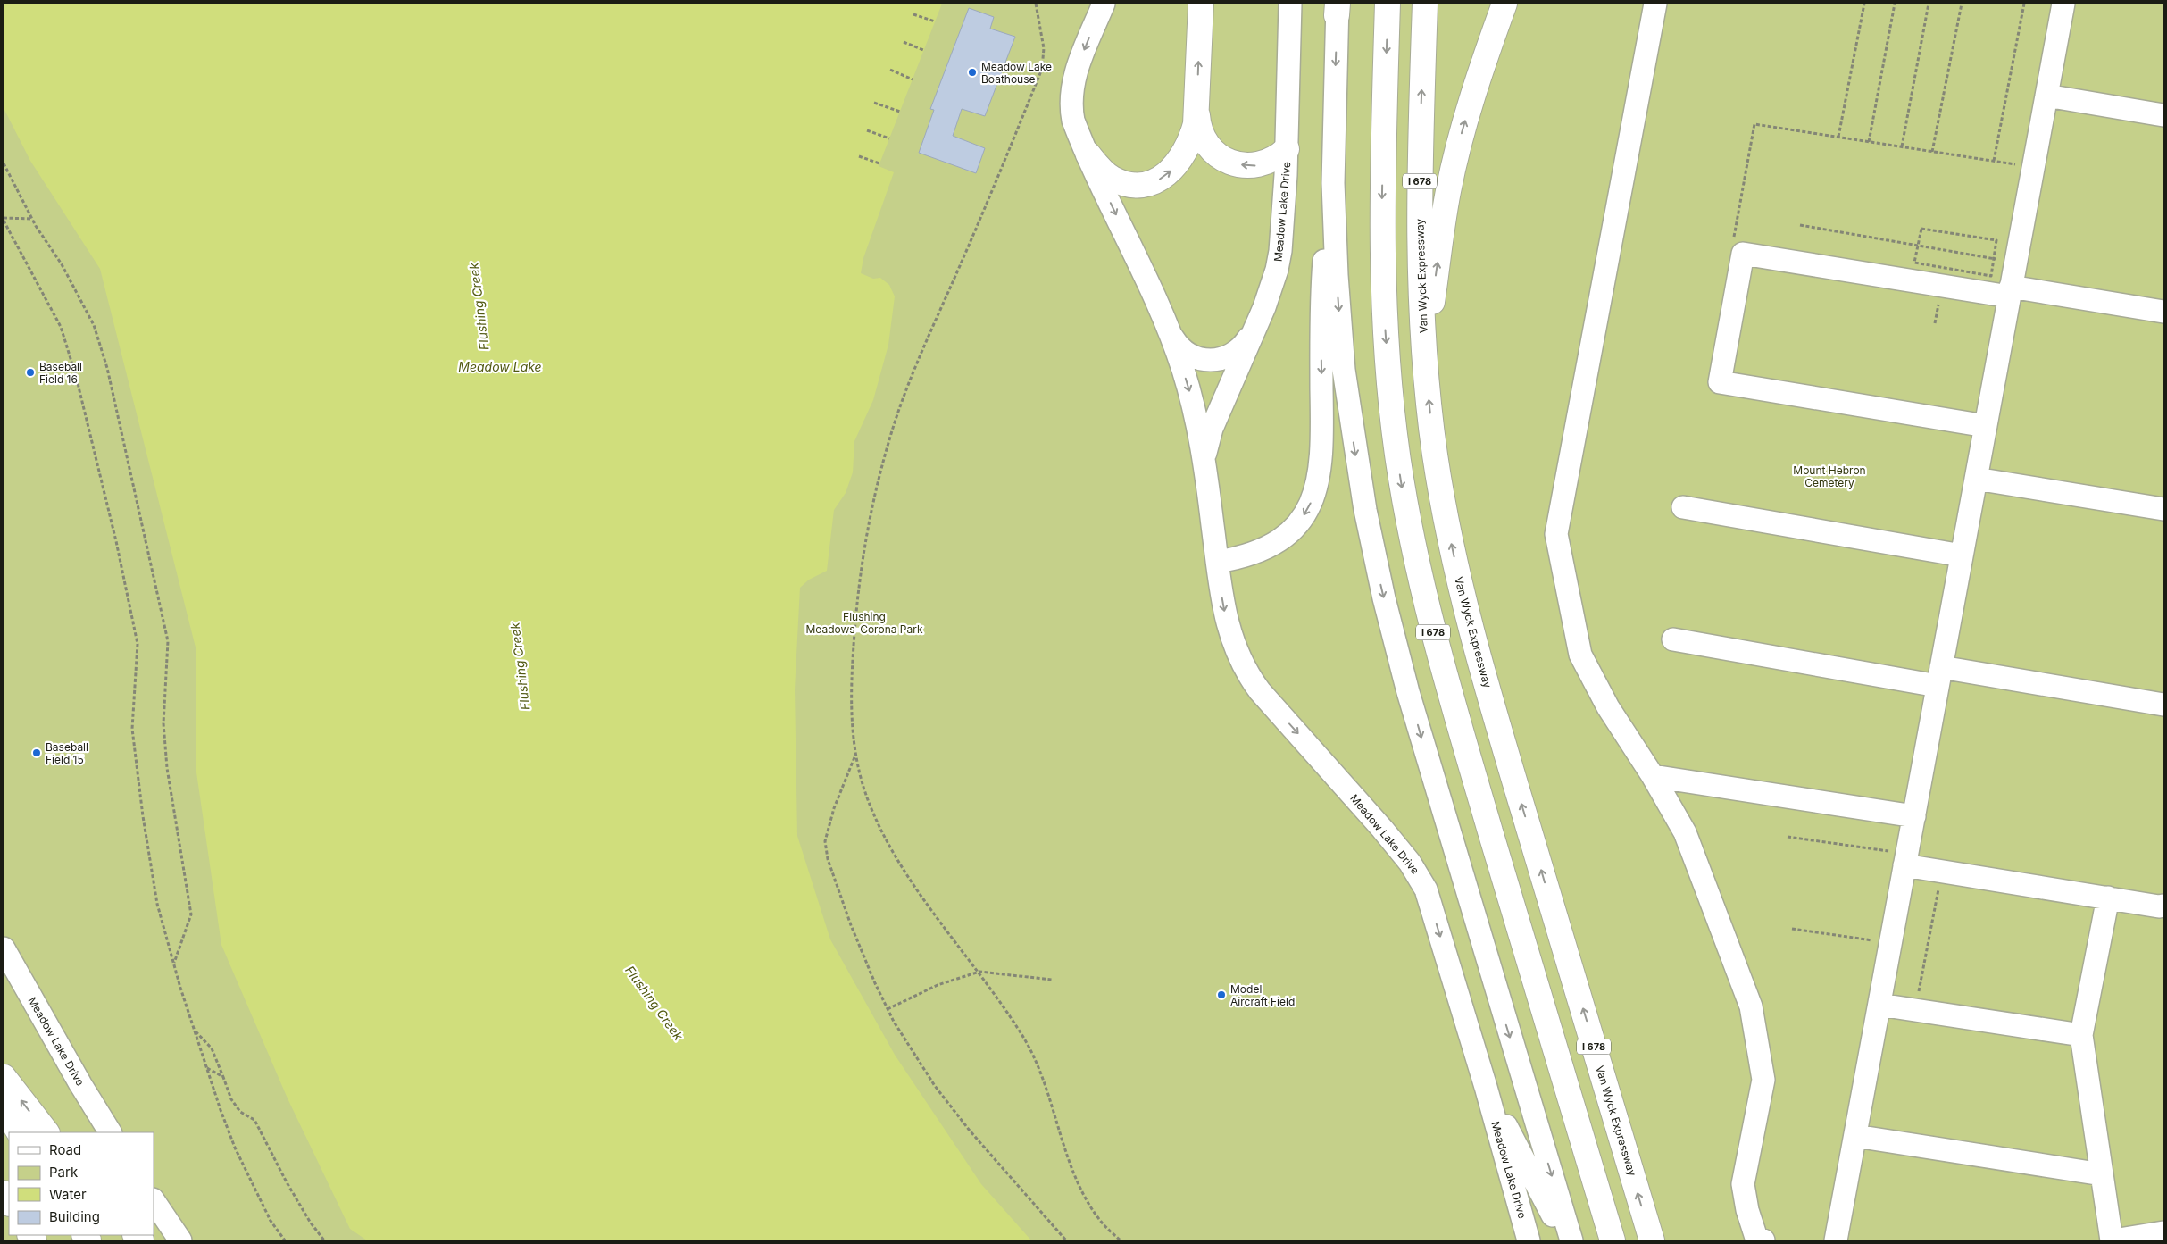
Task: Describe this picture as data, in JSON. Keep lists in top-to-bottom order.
{
  "streets": {
    "highway": ["I 678", "Van Wyck Expressway"],
    "street": ["Meadow Lake Drive"]
  },
  "water": ["Flushing Creek", "Meadow Lake"],
  "parks": ["Mount Hebron Cemetery", "Flushing Meadows-Corona Park"],
  "places": [
    "Meadow Lake Boathouse",
    "Baseball Field 16",
    "Baseball Field 15",
    "Model Aircraft Field"
  ],
  "legend": [
    "Road",
    "Park",
    "Water",
    "Building"
  ]
}
